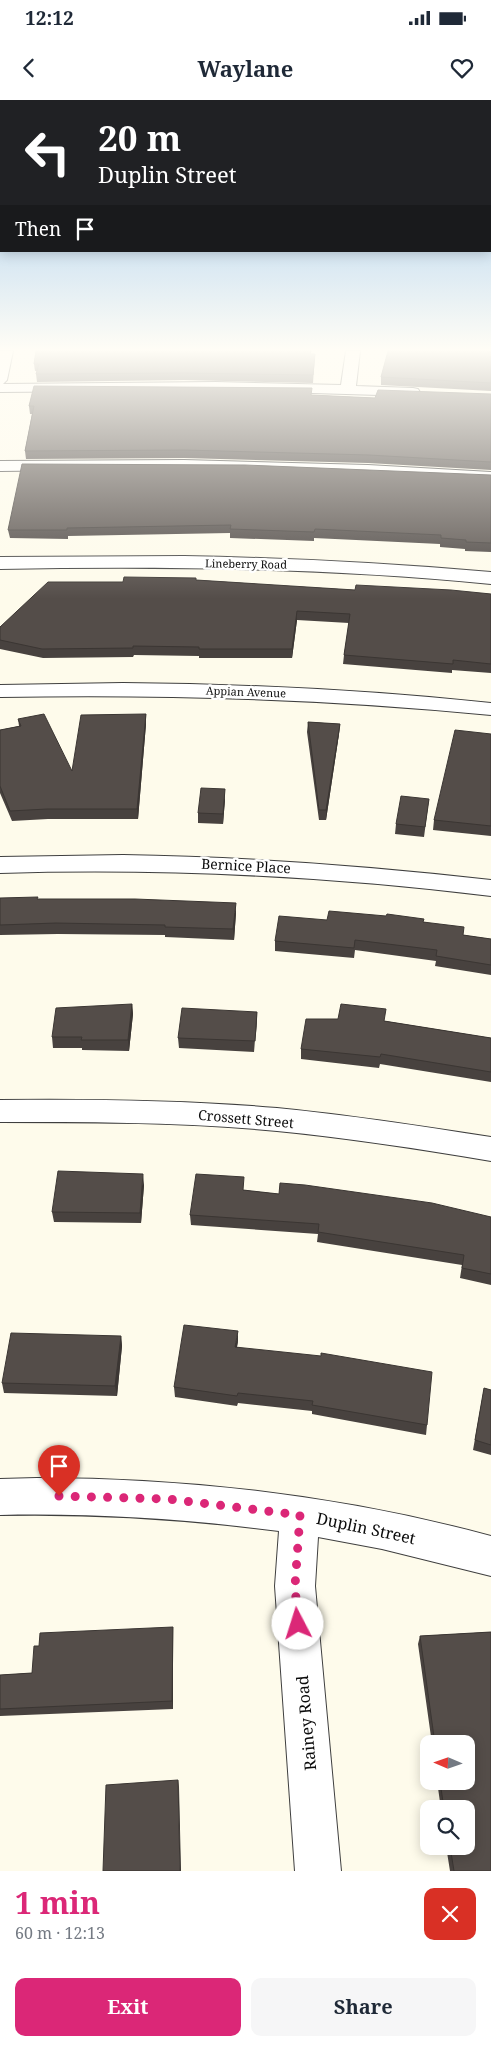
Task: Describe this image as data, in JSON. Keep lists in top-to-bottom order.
{
  "streets": {
    "street": [
      "Lineberry Road",
      "Appian Avenue",
      "Bernice Place",
      "Crossett Street",
      "Duplin Street",
      "Rainey Road"
    ]
  },
  "crossings": [
    ["Duplin Street", "Rainey Road"]
  ],
  "north": "left",
  "page": {
    "status": "12:12",
    "header": "Waylane",
    "turn": ["20 m", "Duplin Street"],
    "then": "Then",
    "heading": ["1 min", "60 m · 12:13"],
    "buttons": ["Exit", "Share"]
  }
}
